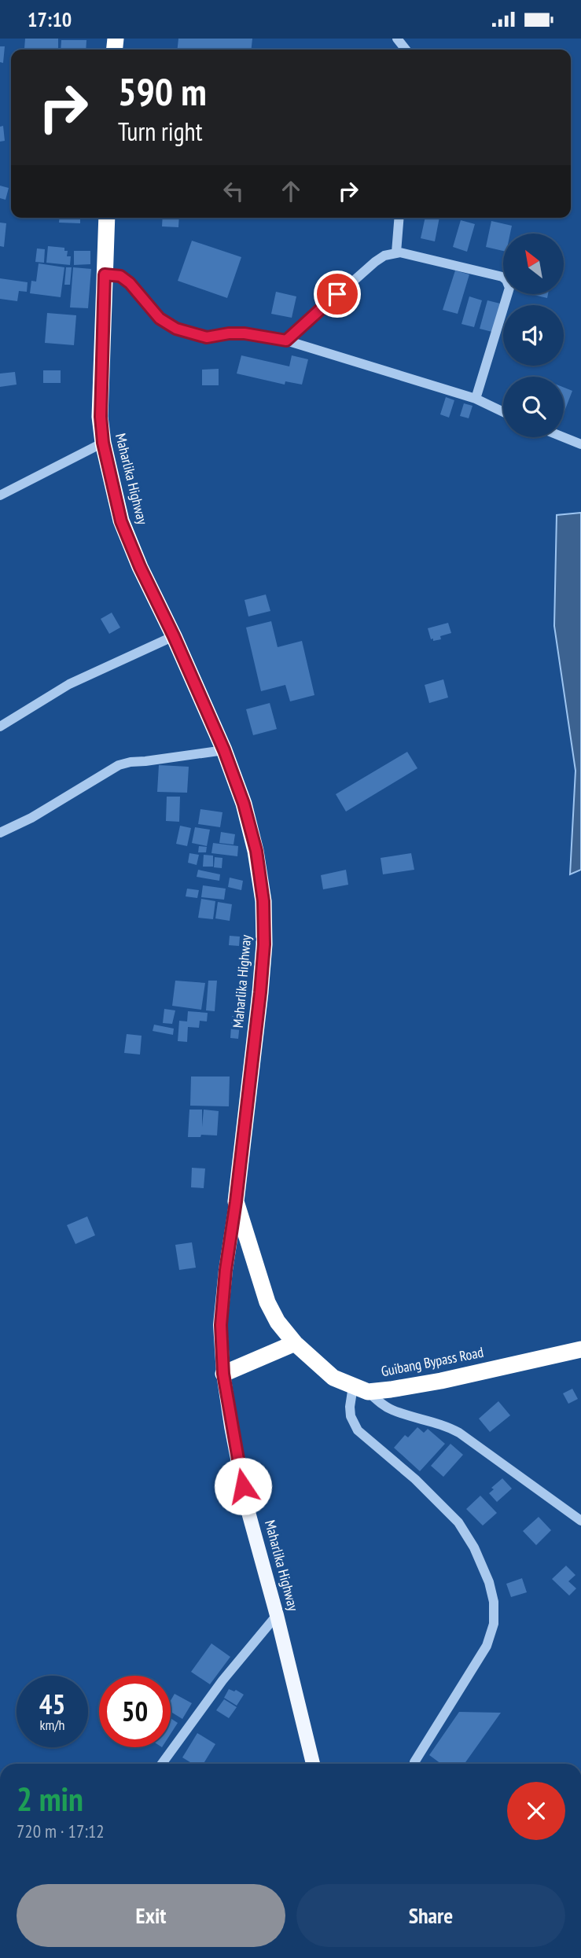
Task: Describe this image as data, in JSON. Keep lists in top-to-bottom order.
{
  "streets": {
    "highway": ["Maharlika Highway", "Guibang Bypass Road"]
  },
  "north": "top left",
  "page": {
    "status": "17:10",
    "turn": ["590 m", "Turn right"],
    "speed": "45 km/h",
    "limit": "50",
    "heading": ["2 min", "720 m · 17:12"],
    "buttons": ["Exit", "Share"]
  }
}
